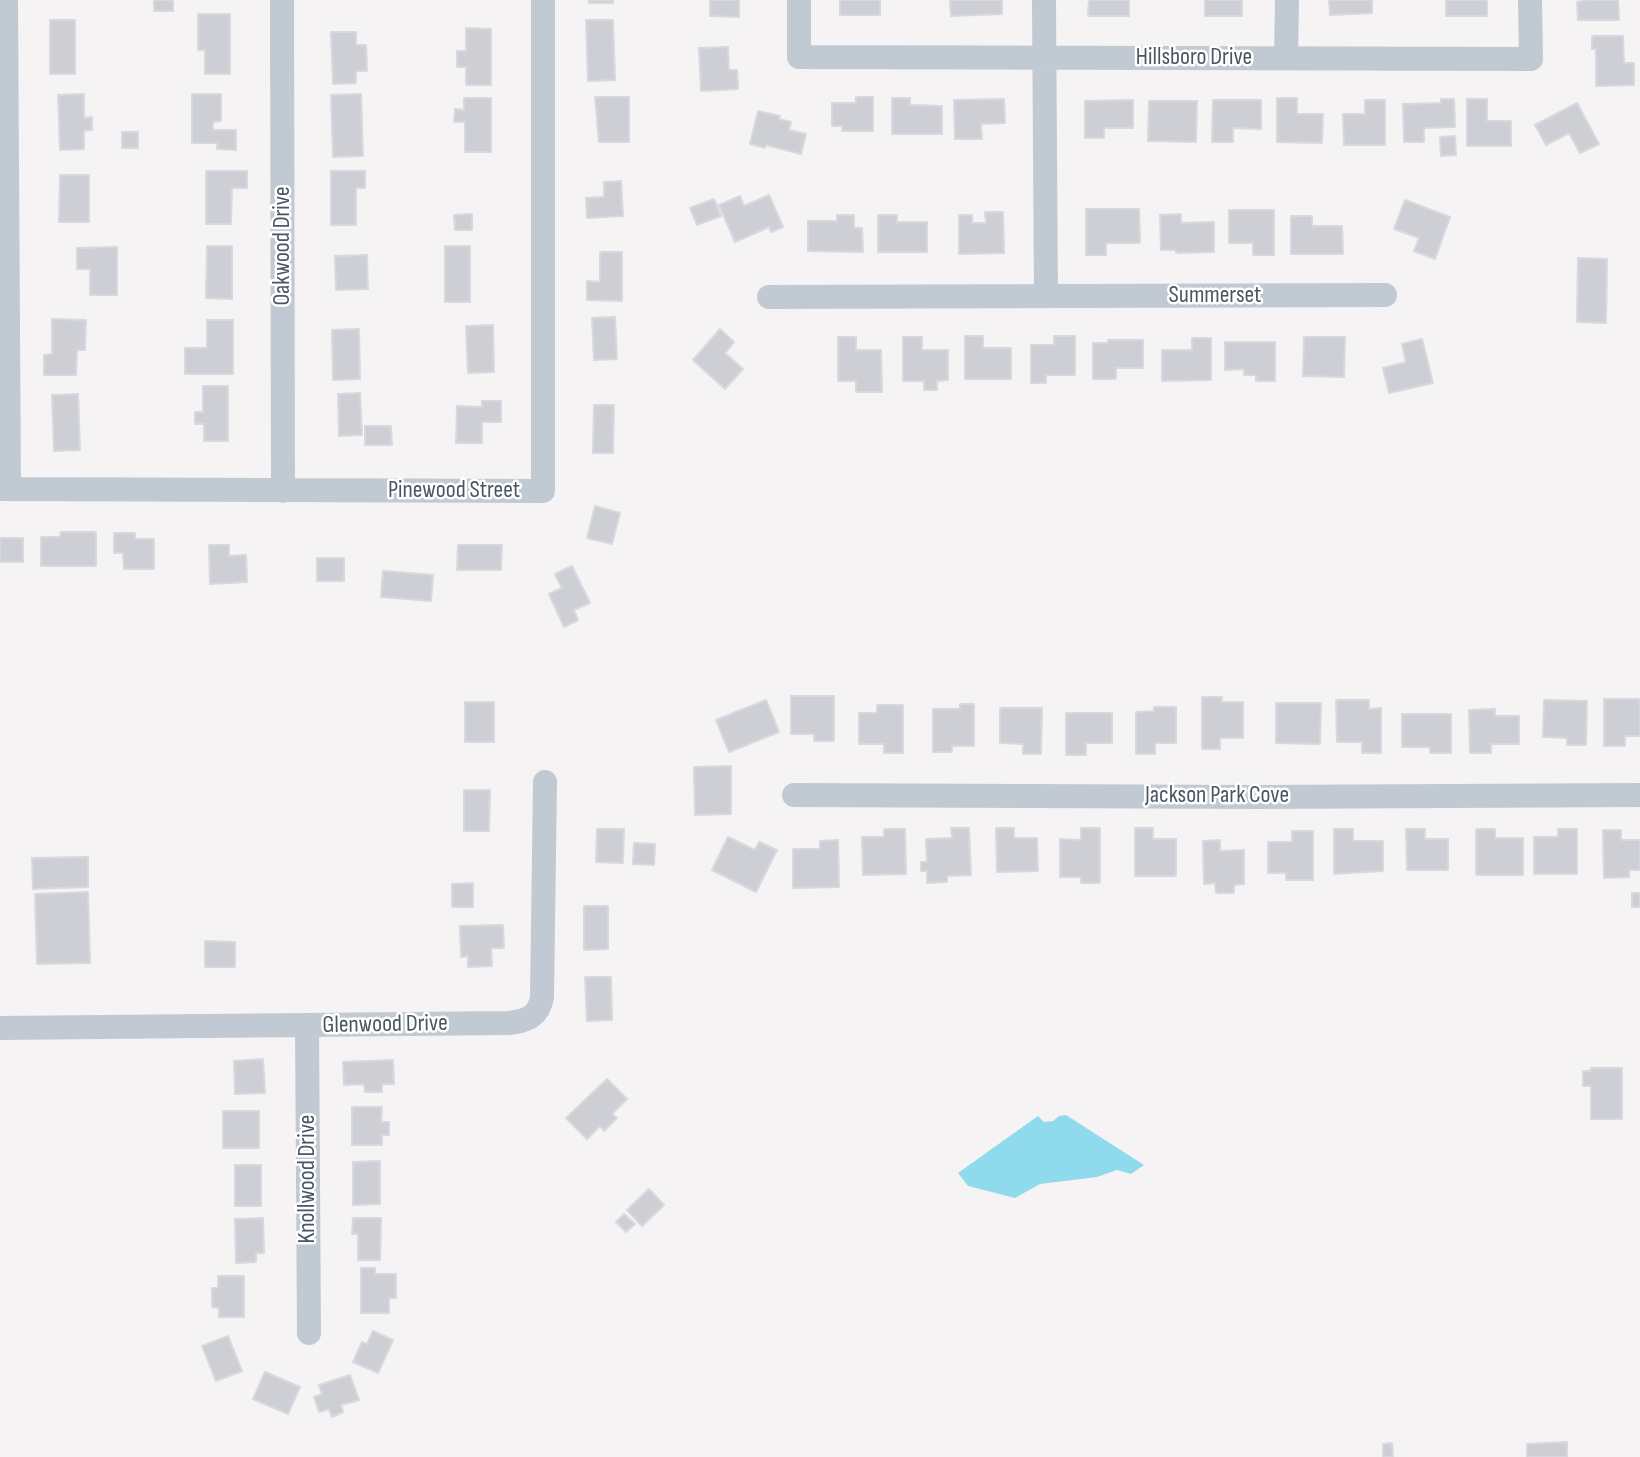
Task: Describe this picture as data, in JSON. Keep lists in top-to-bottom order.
{
  "streets": {
    "street": [
      "Hillsboro Drive",
      "Oakwood Drive",
      "Summerset",
      "Pinewood Street",
      "Jackson Park Cove",
      "Glenwood Drive",
      "Knollwood Drive"
    ]
  },
  "crossings": [
    ["Oakwood Drive", "Pinewood Street"],
    ["Glenwood Drive", "Knollwood Drive"]
  ]
}
